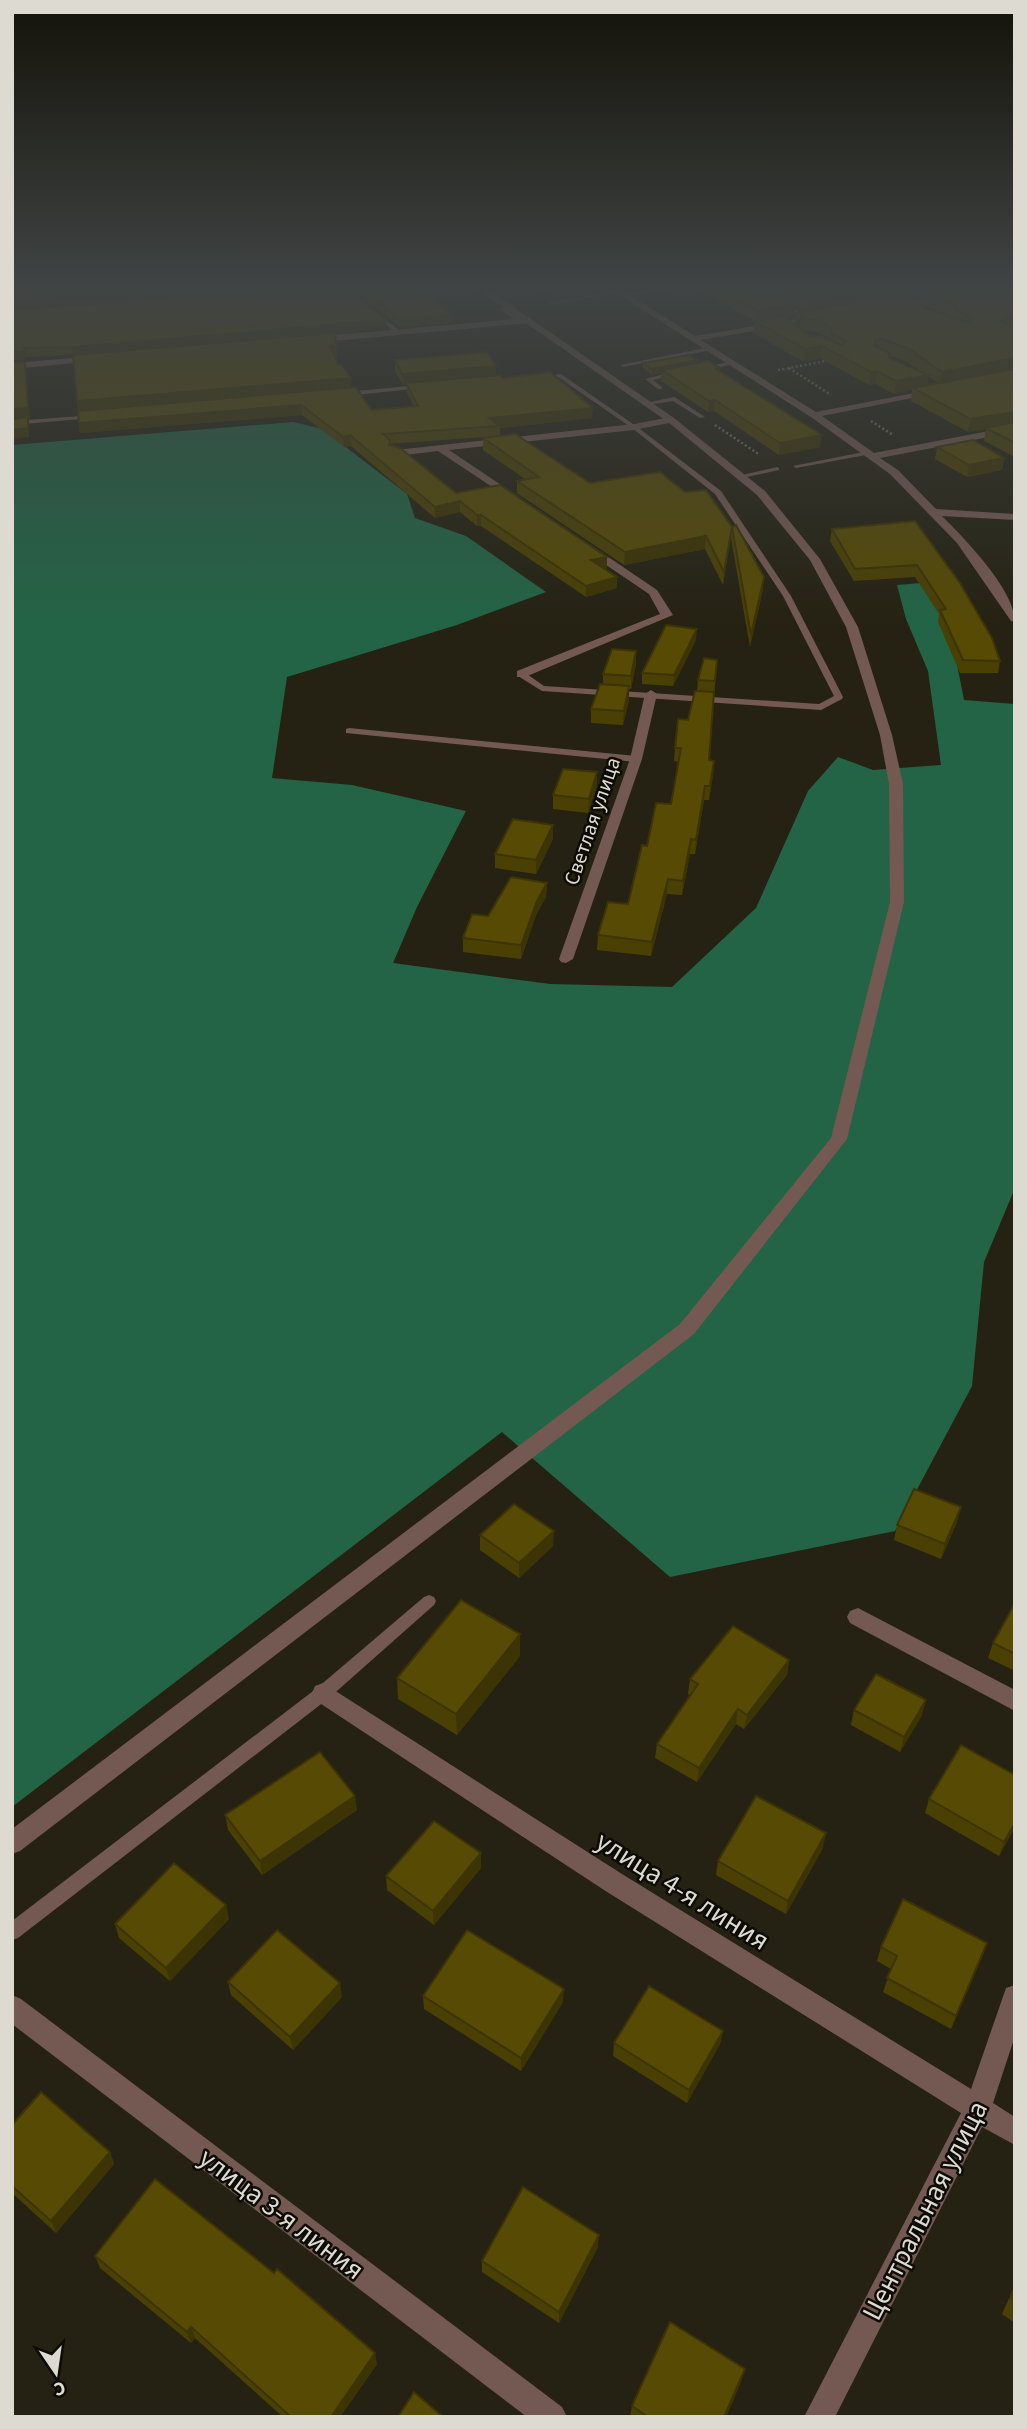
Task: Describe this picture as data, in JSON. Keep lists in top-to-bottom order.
{
  "streets": {
    "street": [
      "Светлая улица",
      "улица 4-я линия",
      "Центральная улица",
      "улица 3-я линия"
    ]
  },
  "crossings": [
    ["улица 4-я линия", "Центральная улица"]
  ],
  "north": "bottom"
}
